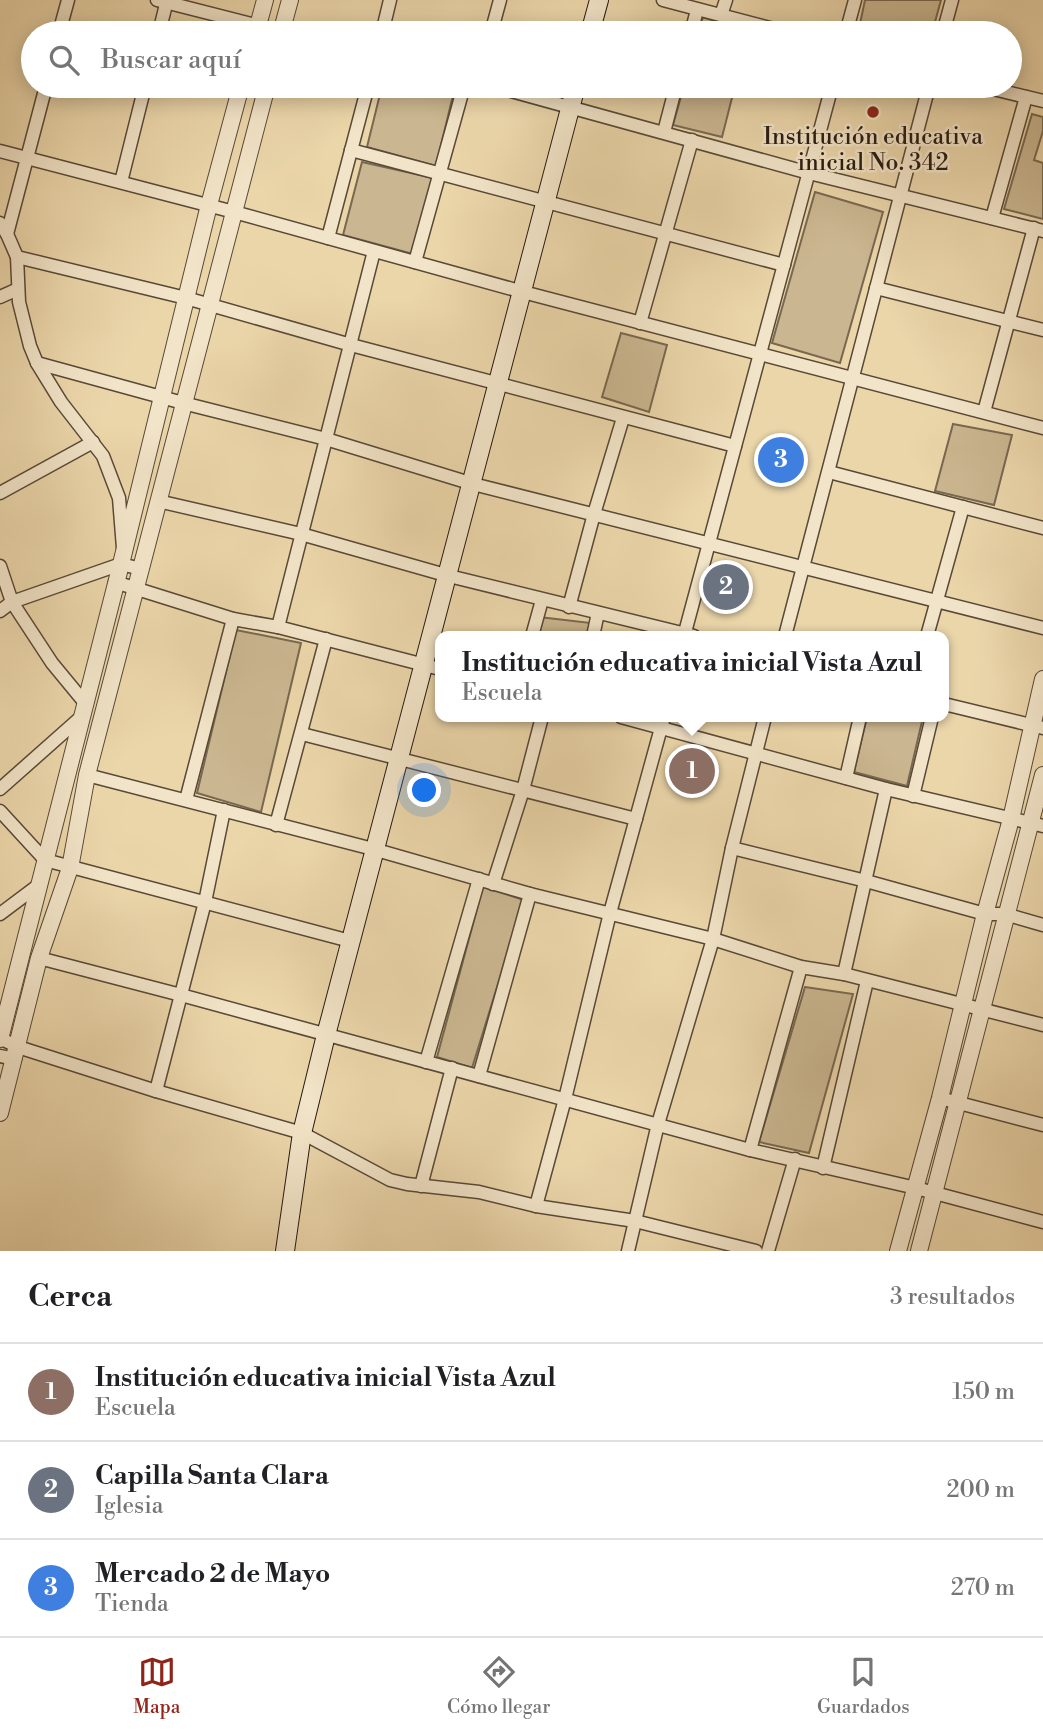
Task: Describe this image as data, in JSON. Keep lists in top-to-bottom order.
{
  "places": ["Institución educativa inicial No. 342"],
  "page": {
    "search": "Buscar aquí",
    "pins": ["3", "2", "1"],
    "popup": ["Institución educativa inicial Vista Azul", "Escuela"],
    "heading": ["Cerca", "3 resultados"],
    "list": [
      {
        "mark": "1",
        "name": "Institución educativa inicial Vista Azul",
        "note": "Escuela",
        "value": "150 m"
      },
      {
        "mark": "2",
        "name": "Capilla Santa Clara",
        "note": "Iglesia",
        "value": "200 m"
      },
      {
        "mark": "3",
        "name": "Mercado 2 de Mayo",
        "note": "Tienda",
        "value": "270 m"
      }
    ],
    "nav": ["Mapa", "Cómo llegar", "Guardados"]
  }
}
